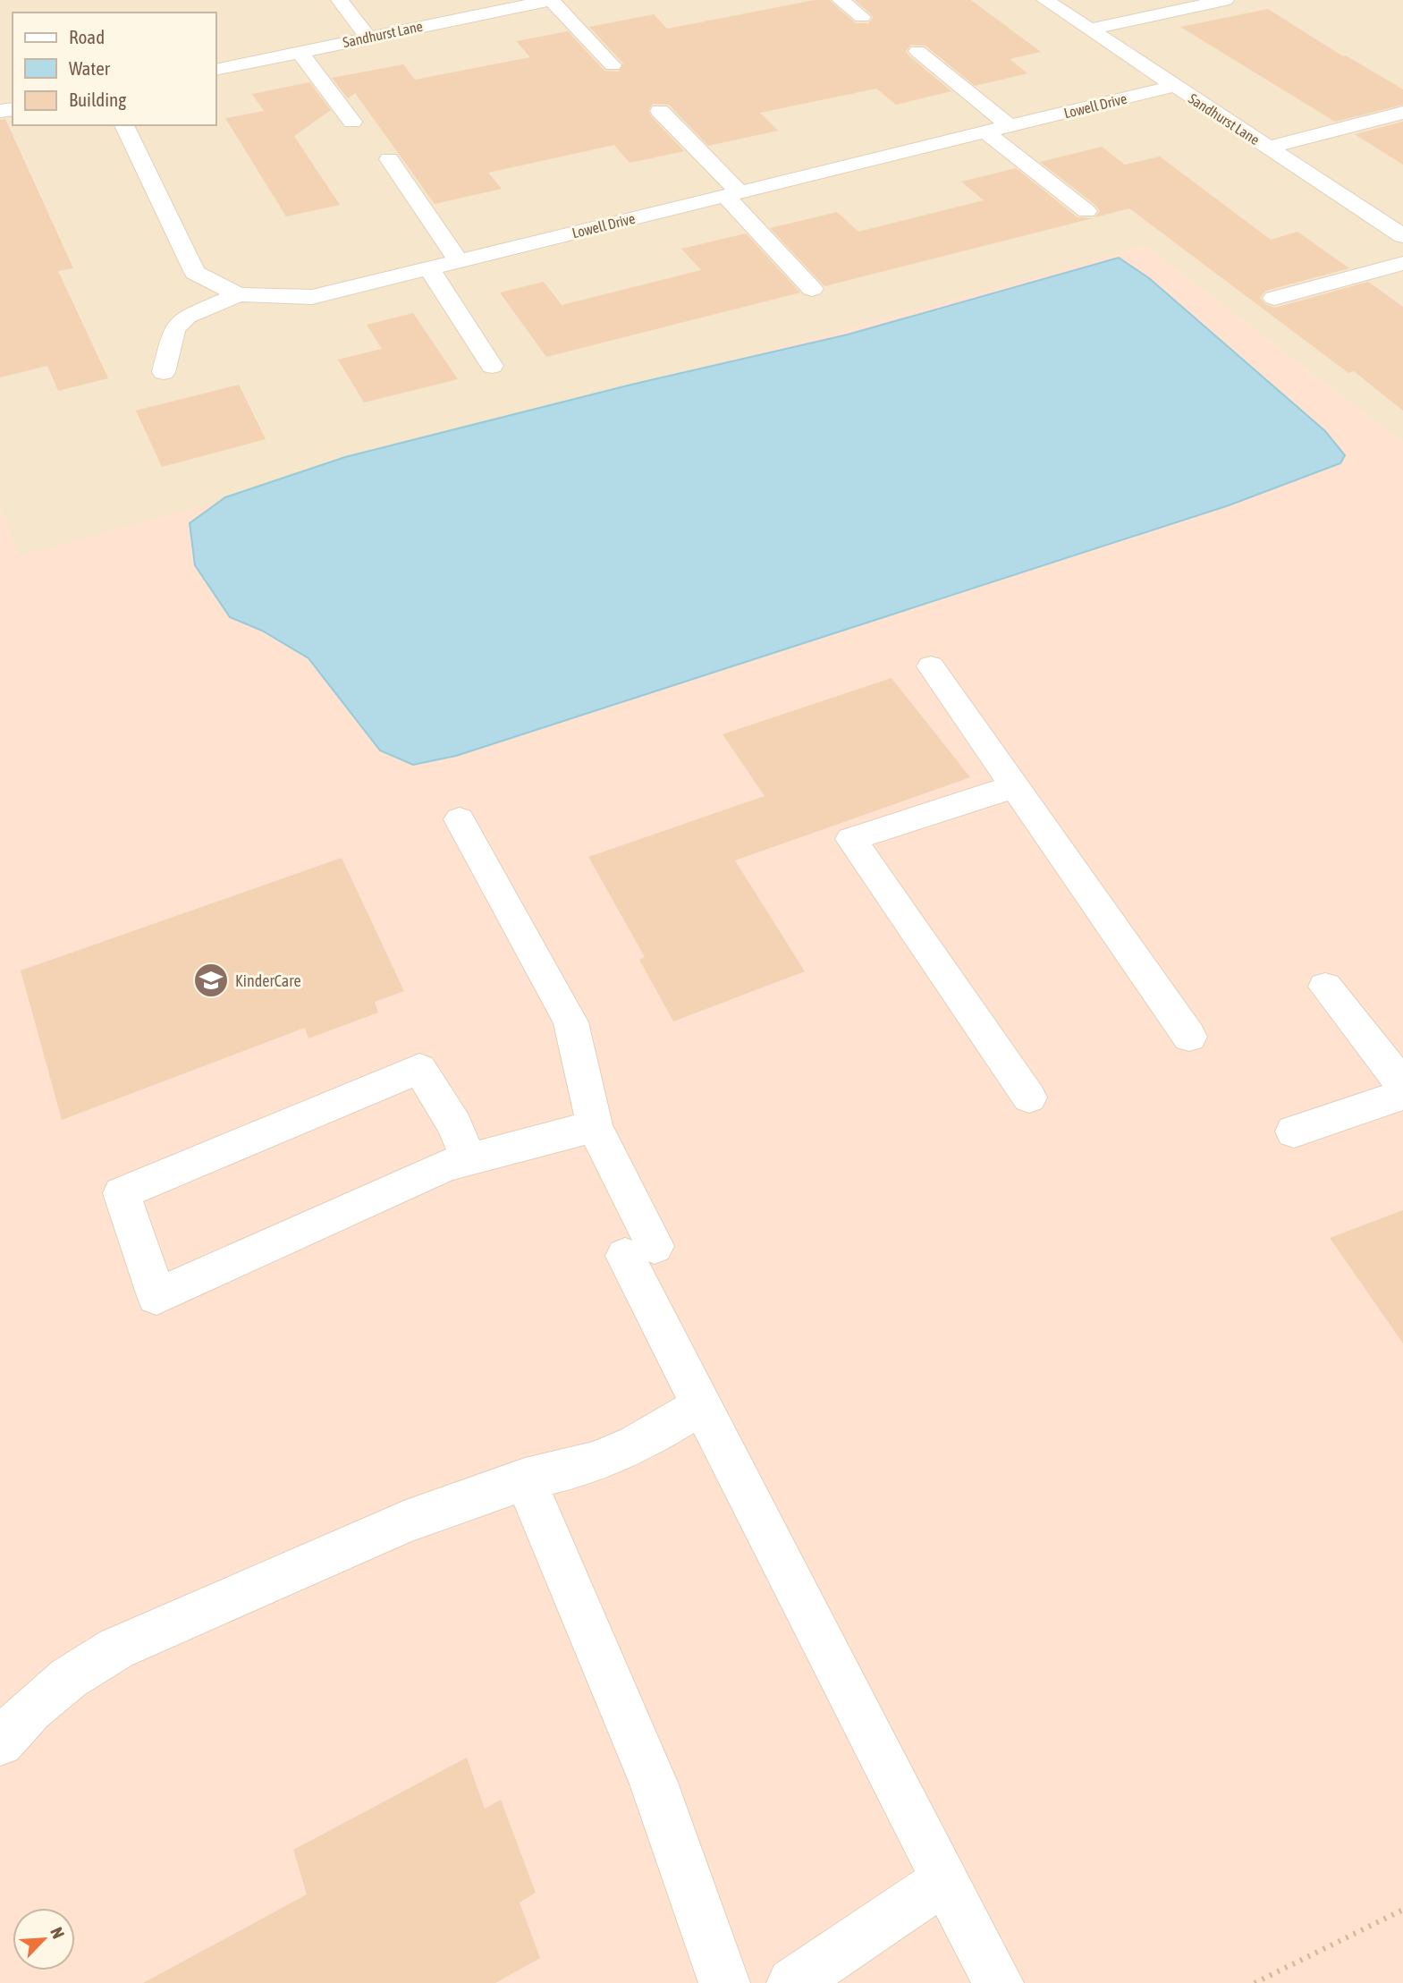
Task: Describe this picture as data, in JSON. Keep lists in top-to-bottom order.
{
  "streets": {
    "street": ["Sandhurst Lane", "Lowell Drive"]
  },
  "crossings": [
    ["Sandhurst Lane", "Lowell Drive"]
  ],
  "places": {
    "school or university": ["KinderCare"]
  },
  "legend": ["Road", "Water", "Building"],
  "north": "top right"
}
